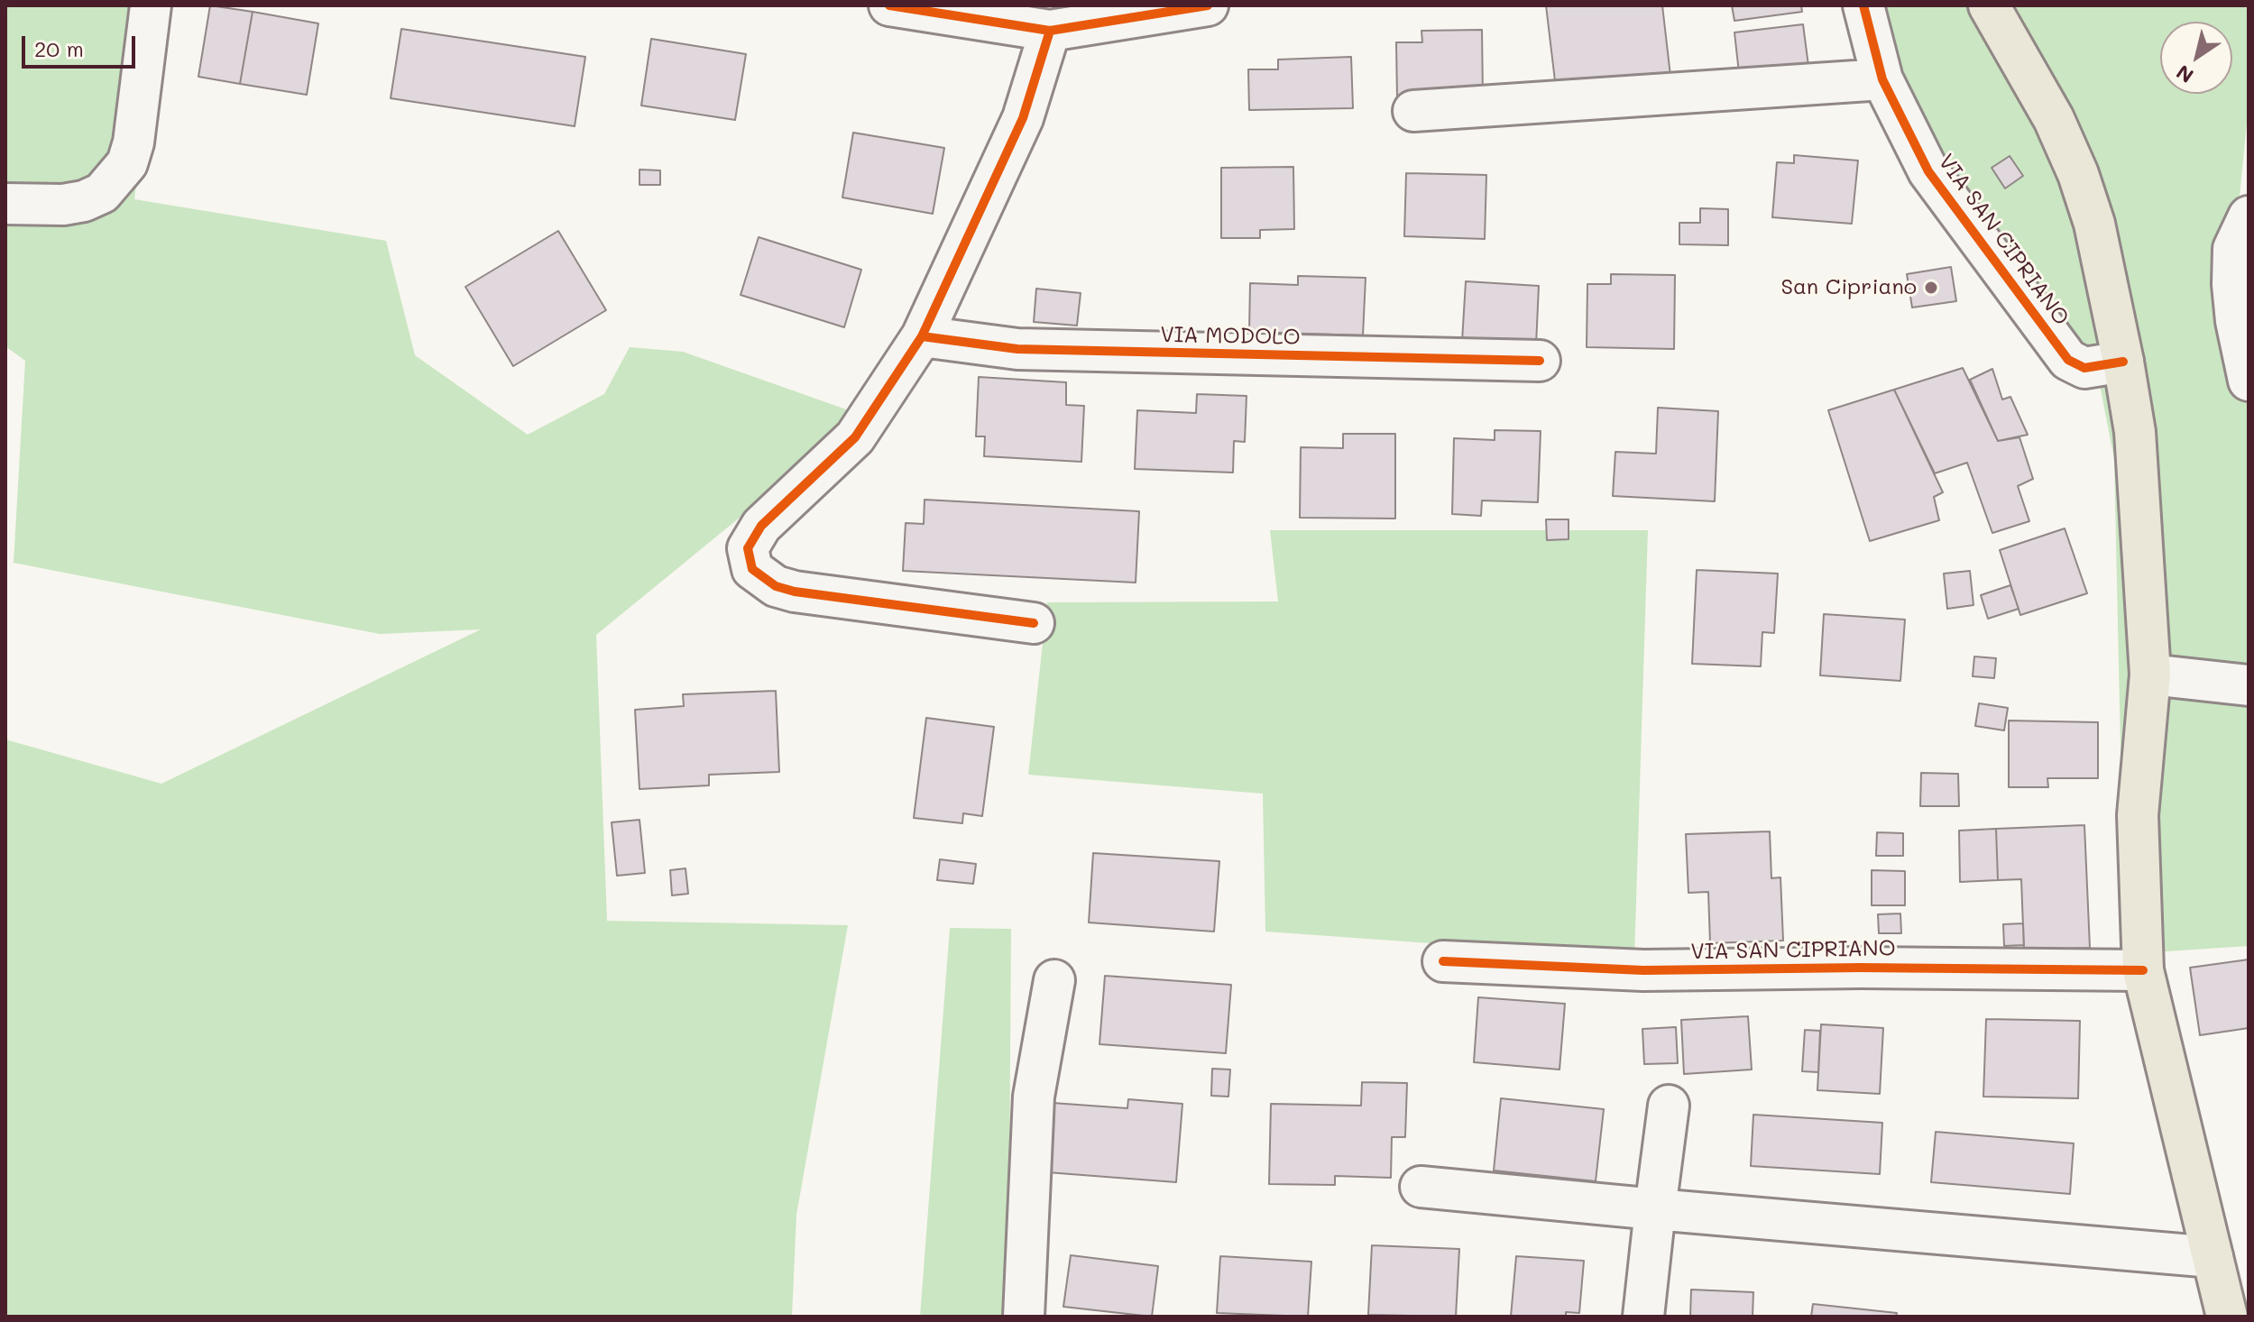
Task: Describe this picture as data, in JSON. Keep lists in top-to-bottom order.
{
  "streets": {
    "street": ["VIA SAN CIPRIANO", "VIA MODOLO"]
  },
  "places": ["San Cipriano"],
  "scale_bar": "20 m",
  "north": "bottom left"
}
